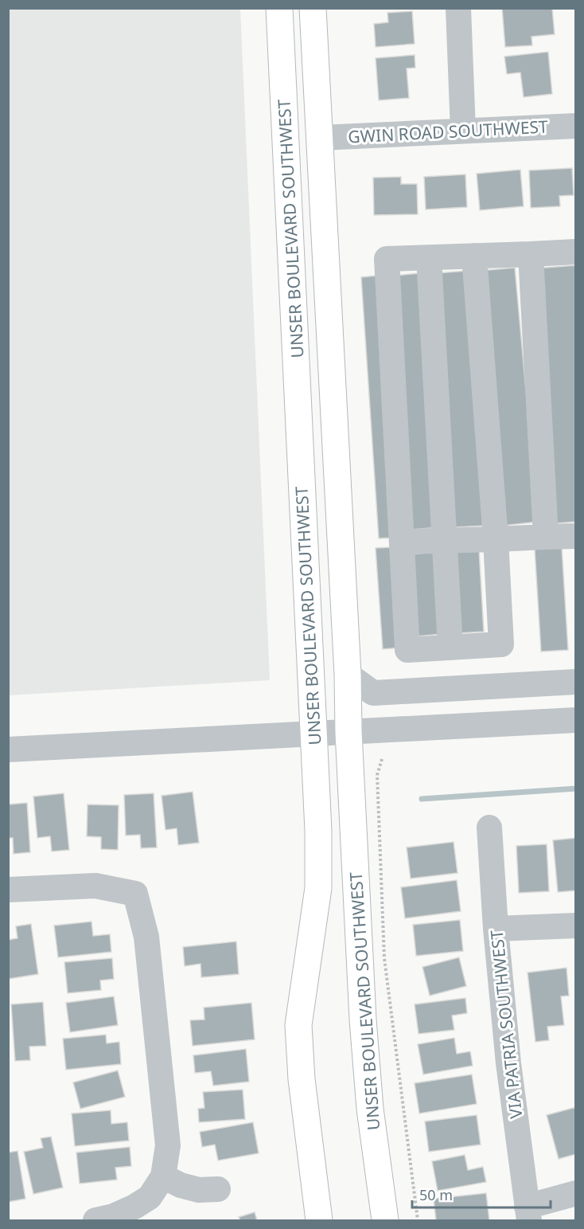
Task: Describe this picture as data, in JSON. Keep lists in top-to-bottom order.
{
  "streets": {
    "main road": ["UNSER BOULEVARD SOUTHWEST"],
    "street": ["GWIN ROAD SOUTHWEST", "VIA PATRIA SOUTHWEST"]
  },
  "crossings": [
    ["GWIN ROAD SOUTHWEST", "UNSER BOULEVARD SOUTHWEST"]
  ],
  "scale_bar": "50 m"
}
